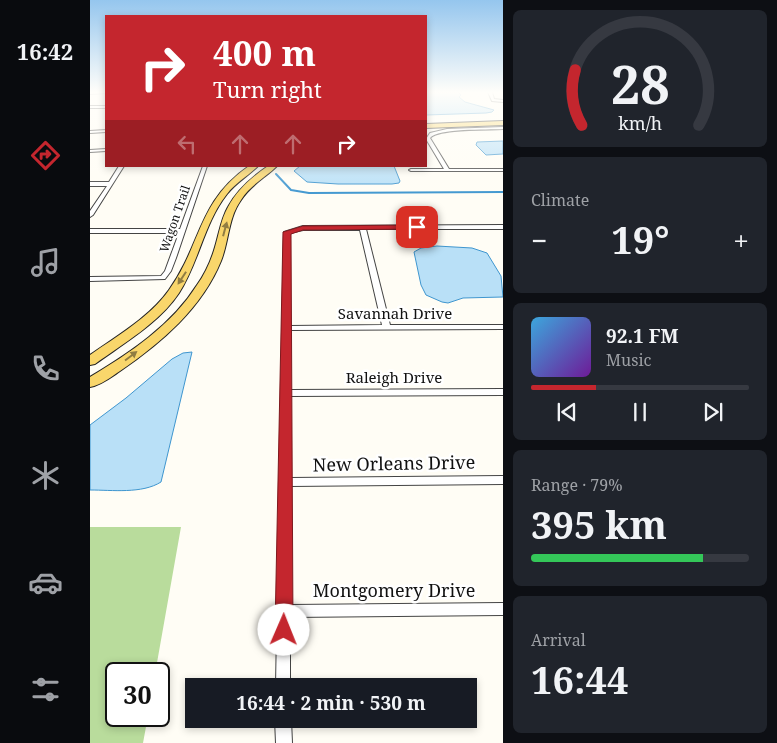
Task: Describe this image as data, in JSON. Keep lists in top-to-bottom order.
{
  "streets": {
    "street": [
      "Wagon Trail",
      "Savannah Drive",
      "Raleigh Drive",
      "New Orleans Drive",
      "Montgomery Drive"
    ]
  },
  "page": {
    "tabs": "16:42",
    "turn": ["400 m", "Turn right"],
    "tile": [
      "Climate",
      ["Range · 79%", "395 km"],
      ["Arrival", "16:44"]
    ],
    "heat": ["−", "19°", "+"],
    "song": ["92.1 FM", "Music"],
    "limit": "30",
    "trip": "16:44 · 2 min · 530 m",
    "gauge": ["28", "km/h"]
  }
}
